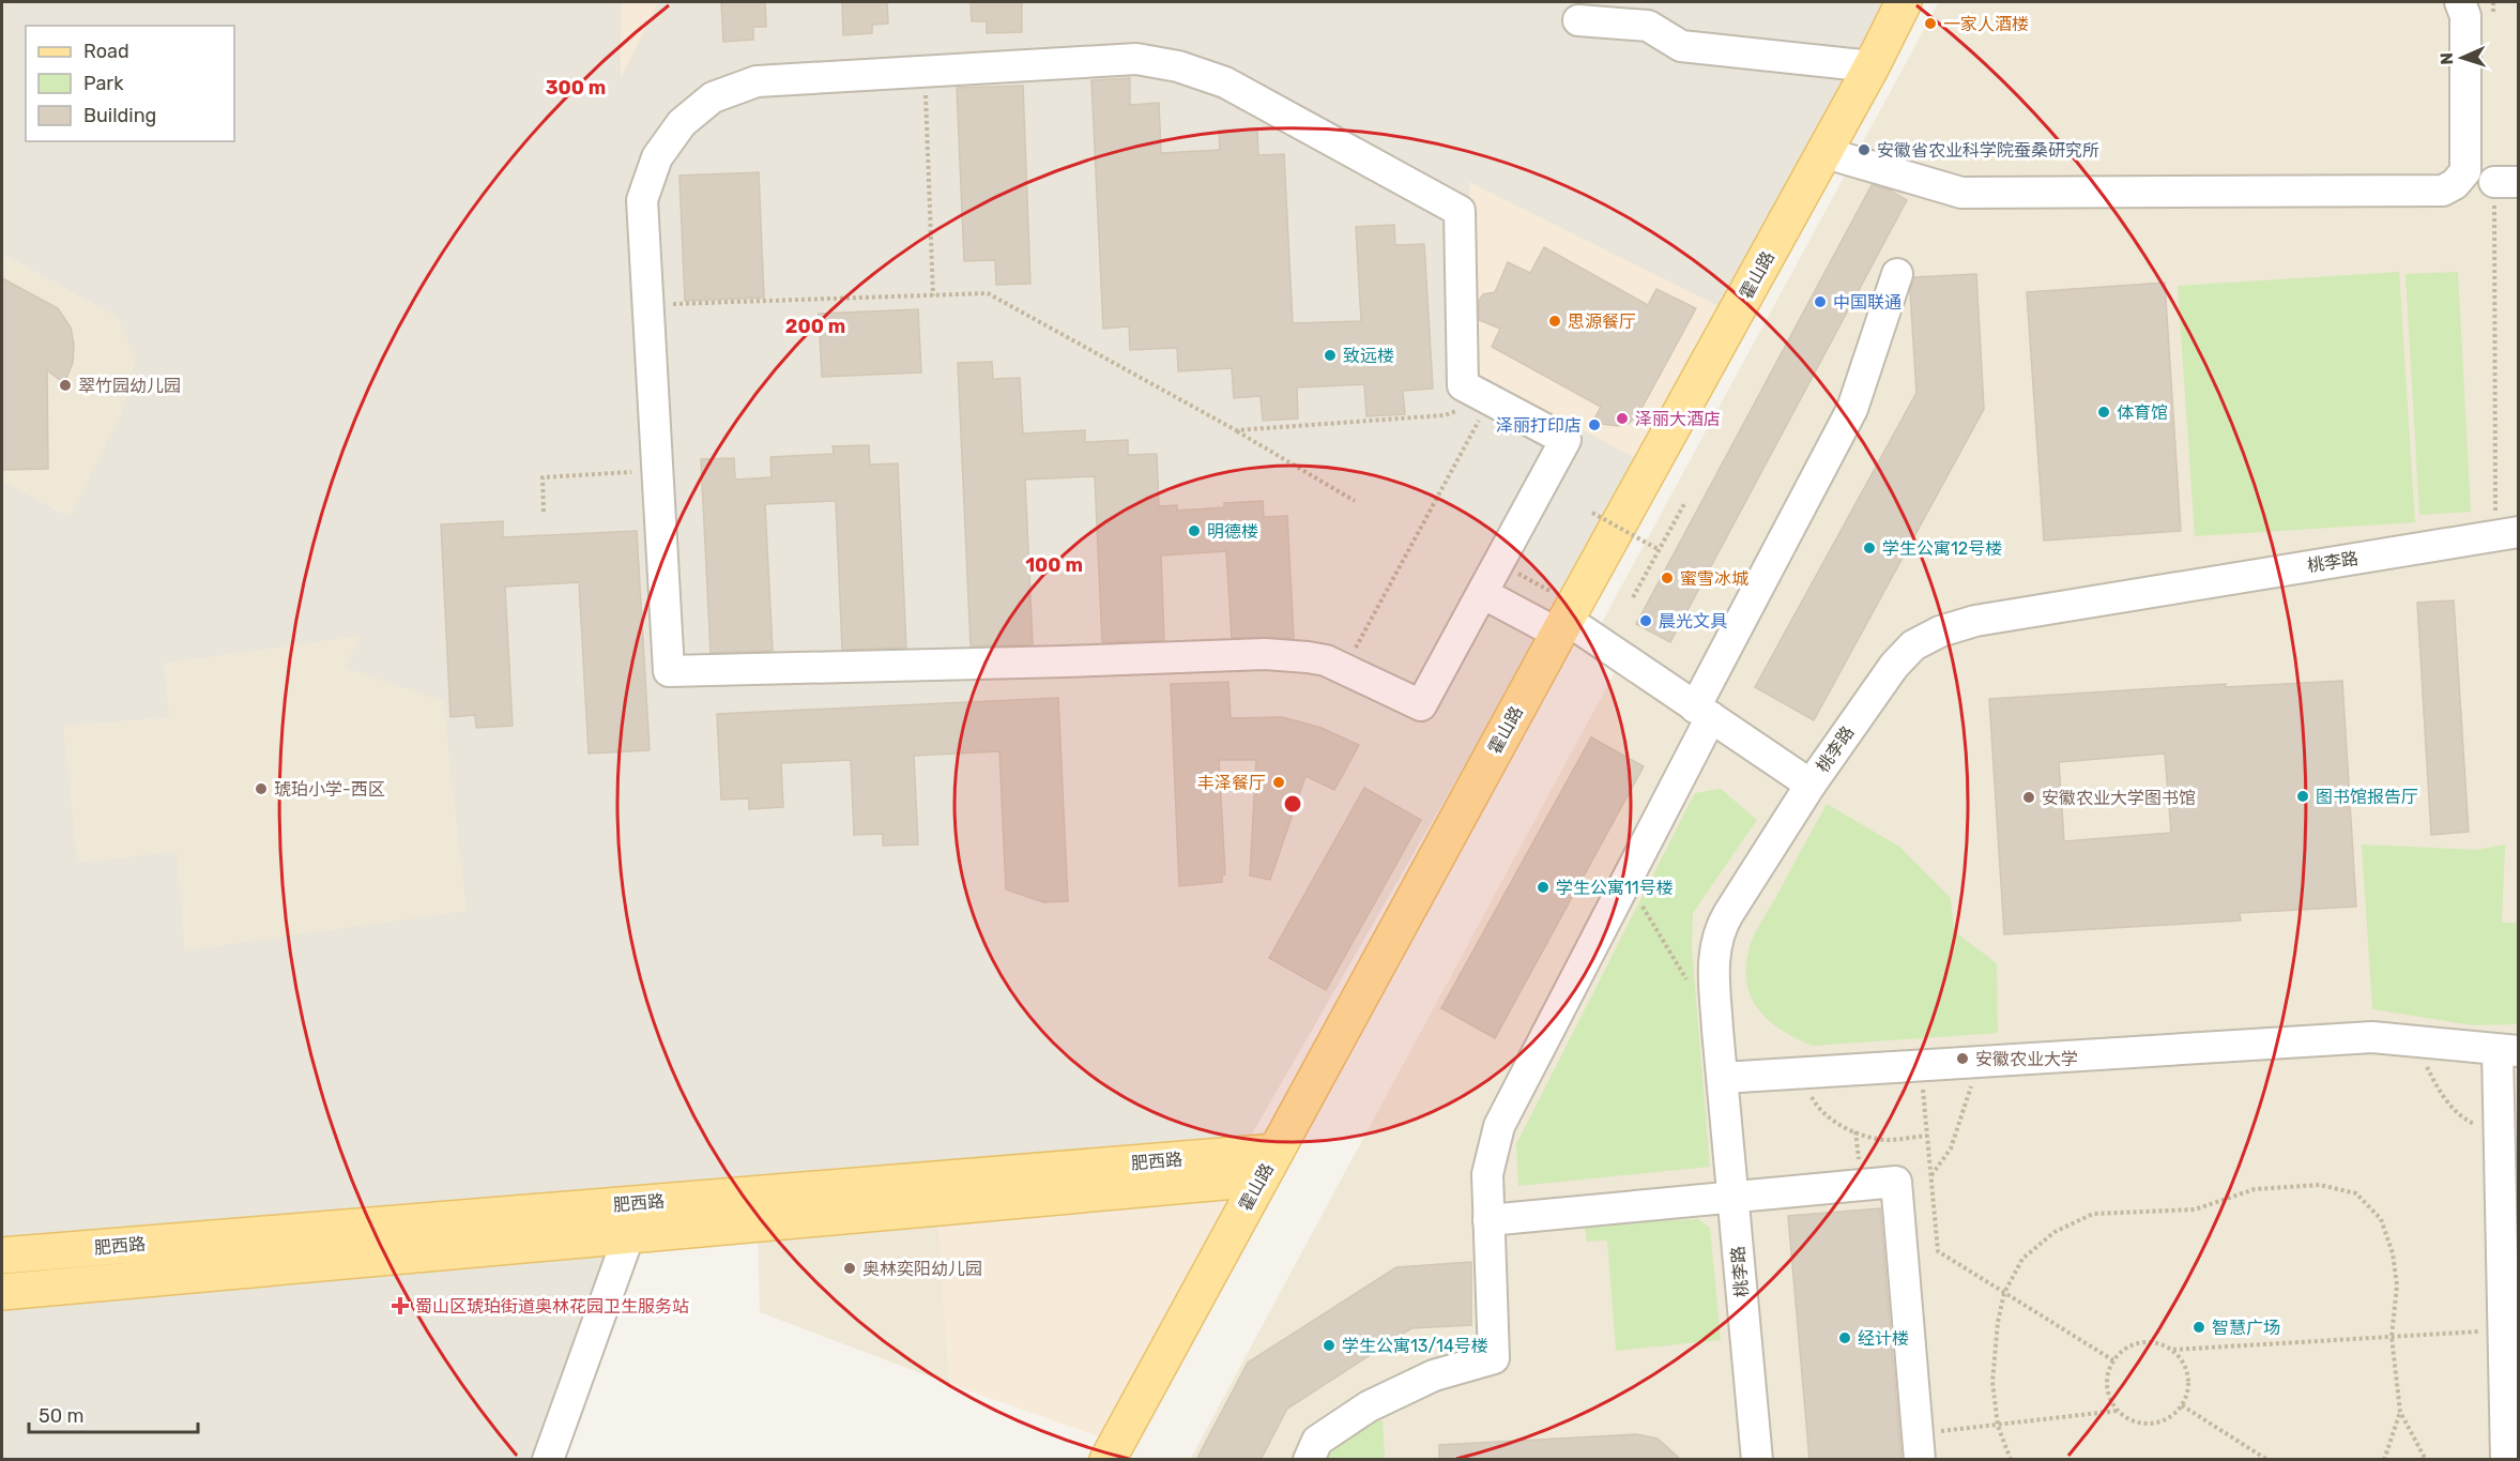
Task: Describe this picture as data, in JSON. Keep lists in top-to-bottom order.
{
  "streets": {
    "main road": ["霍山路", "肥西路"],
    "street": ["桃李路"]
  },
  "crossings": [
    ["霍山路", "肥西路"]
  ],
  "places": {
    "other": [
      "一家人酒楼",
      "安徽省农业科学院蚕桑研究所",
      "中国联通",
      "思源餐厅",
      "致远楼",
      "翠竹园幼儿园",
      "体育馆",
      "泽丽大酒店",
      "泽丽打印店",
      "明德楼",
      "学生公寓12号楼",
      "蜜雪冰城",
      "晨光文具",
      "丰泽餐厅",
      "琥珀小学-西区",
      "图书馆报告厅",
      "安徽农业大学图书馆",
      "学生公寓11号楼",
      "安徽农业大学",
      "奥林奕阳幼儿园",
      "智慧广场",
      "经计楼",
      "学生公寓13/14号楼"
    ],
    "health": ["蜀山区琥珀街道奥林花园卫生服务站"]
  },
  "legend": ["Road", "Park", "Building"],
  "scale_bar": "50 m",
  "north": "left",
  "rings": ["300 m", "200 m", "100 m"]
}
